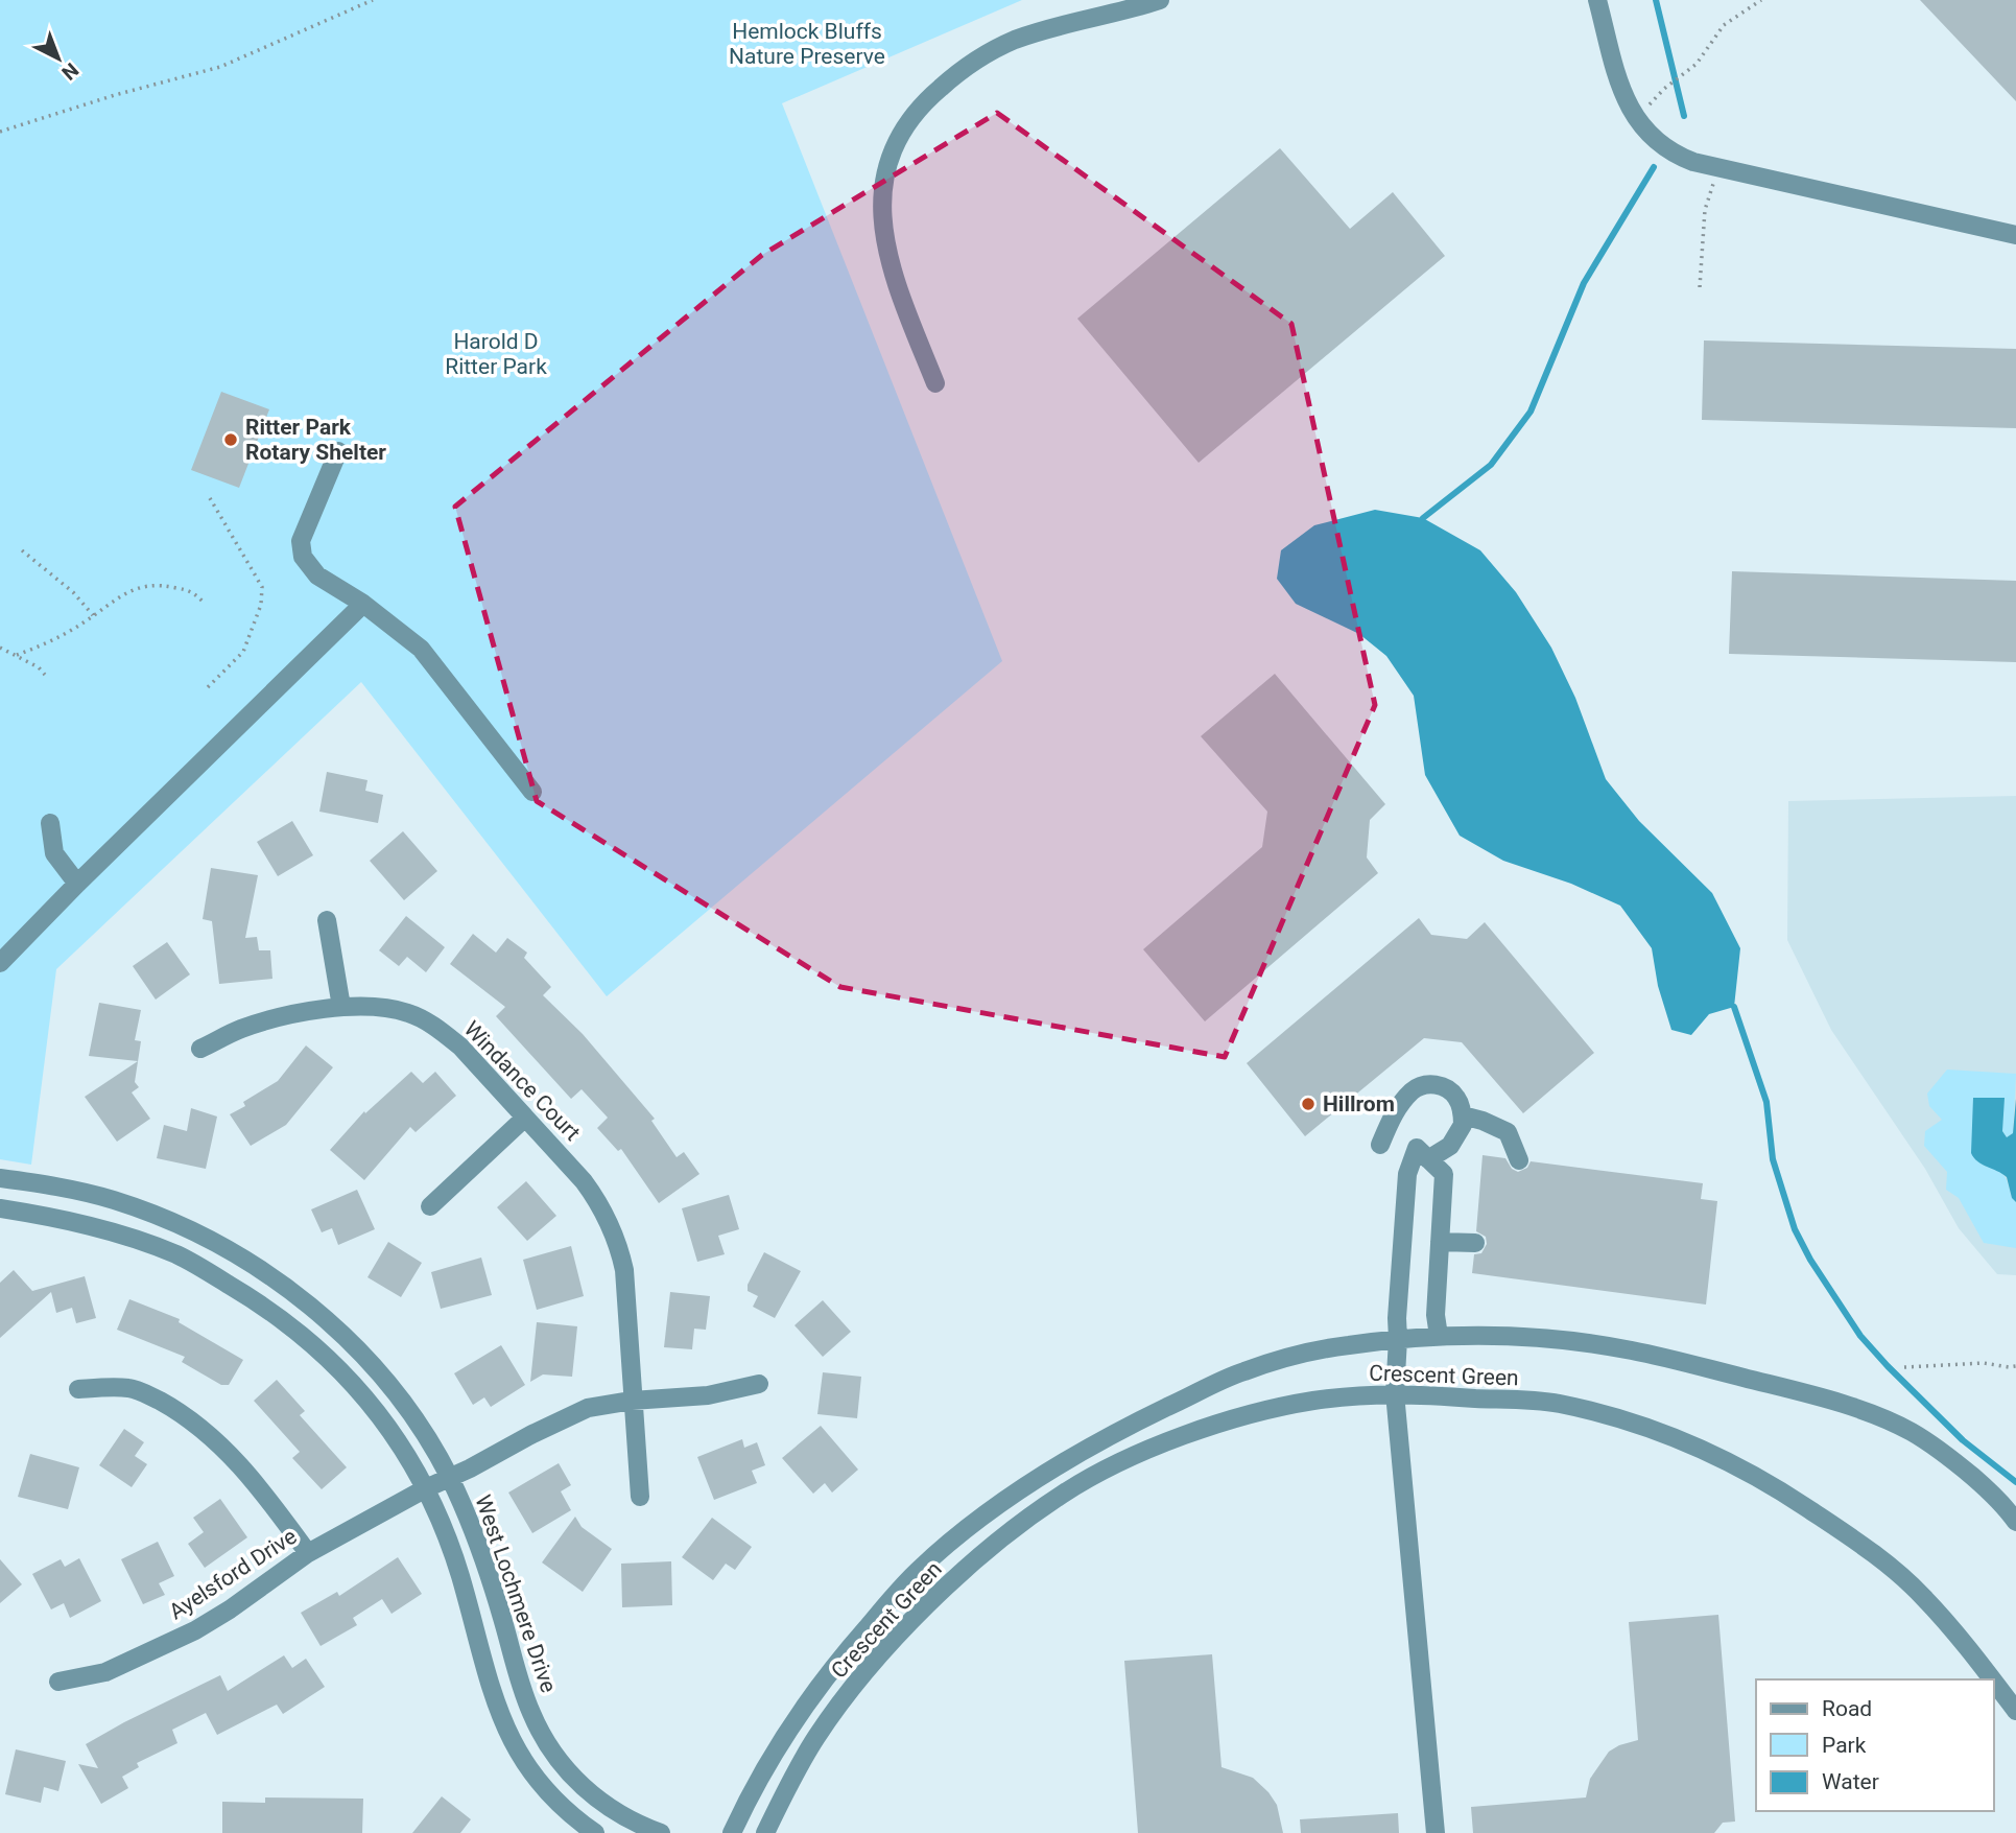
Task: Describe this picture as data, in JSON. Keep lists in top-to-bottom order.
{
  "streets": {
    "street": [
      "Windance Court",
      "Crescent Green",
      "Ayelsford Drive",
      "West Lochmere Drive"
    ]
  },
  "crossings": [
    ["Windance Court", "Ayelsford Drive"],
    ["Ayelsford Drive", "West Lochmere Drive"]
  ],
  "parks": ["Hemlock Bluffs Nature Preserve", "Harold D Ritter Park"],
  "places": ["Ritter Park Rotary Shelter", "Hillrom"],
  "legend": ["Road", "Park", "Water"],
  "north": "bottom right"
}
